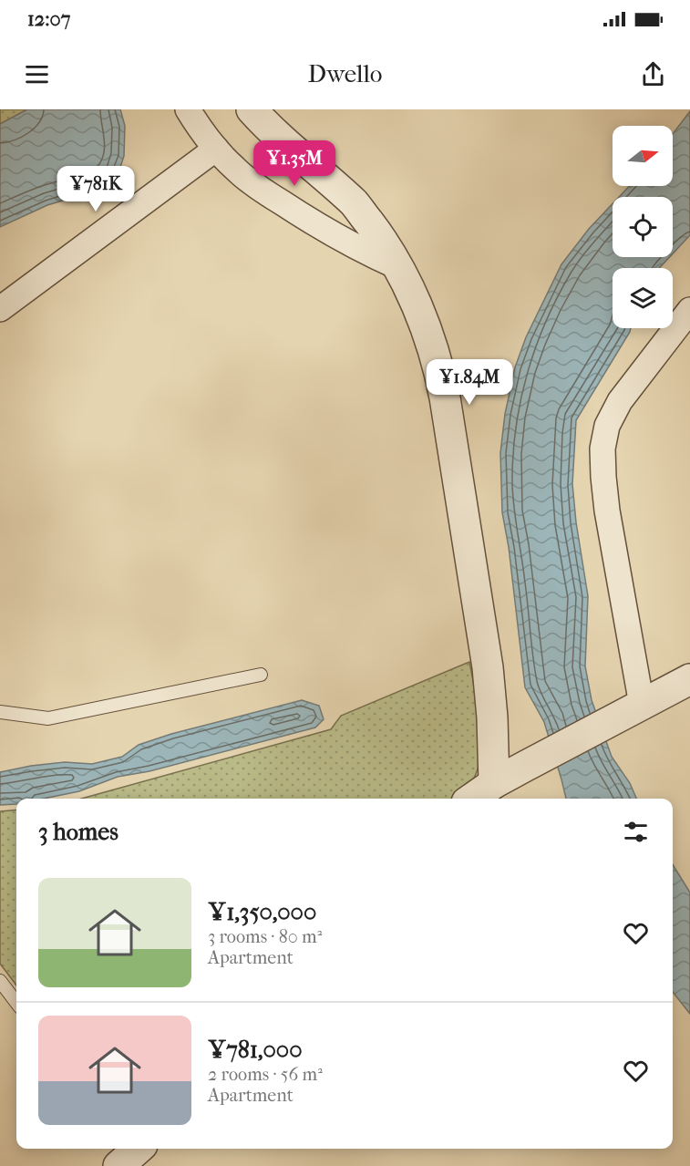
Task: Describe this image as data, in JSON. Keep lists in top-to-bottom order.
{
  "north": "right",
  "page": {
    "status": "12:07",
    "header": "Dwello",
    "price": ["¥1.35M", "¥781K", "¥1.84M"],
    "heading": "3 homes",
    "list": [
      {
        "name": "¥1,350,000",
        "note": "3 rooms · 80 m² · Apartment"
      },
      {
        "name": "¥781,000",
        "note": "2 rooms · 56 m² · Apartment"
      }
    ]
  }
}
